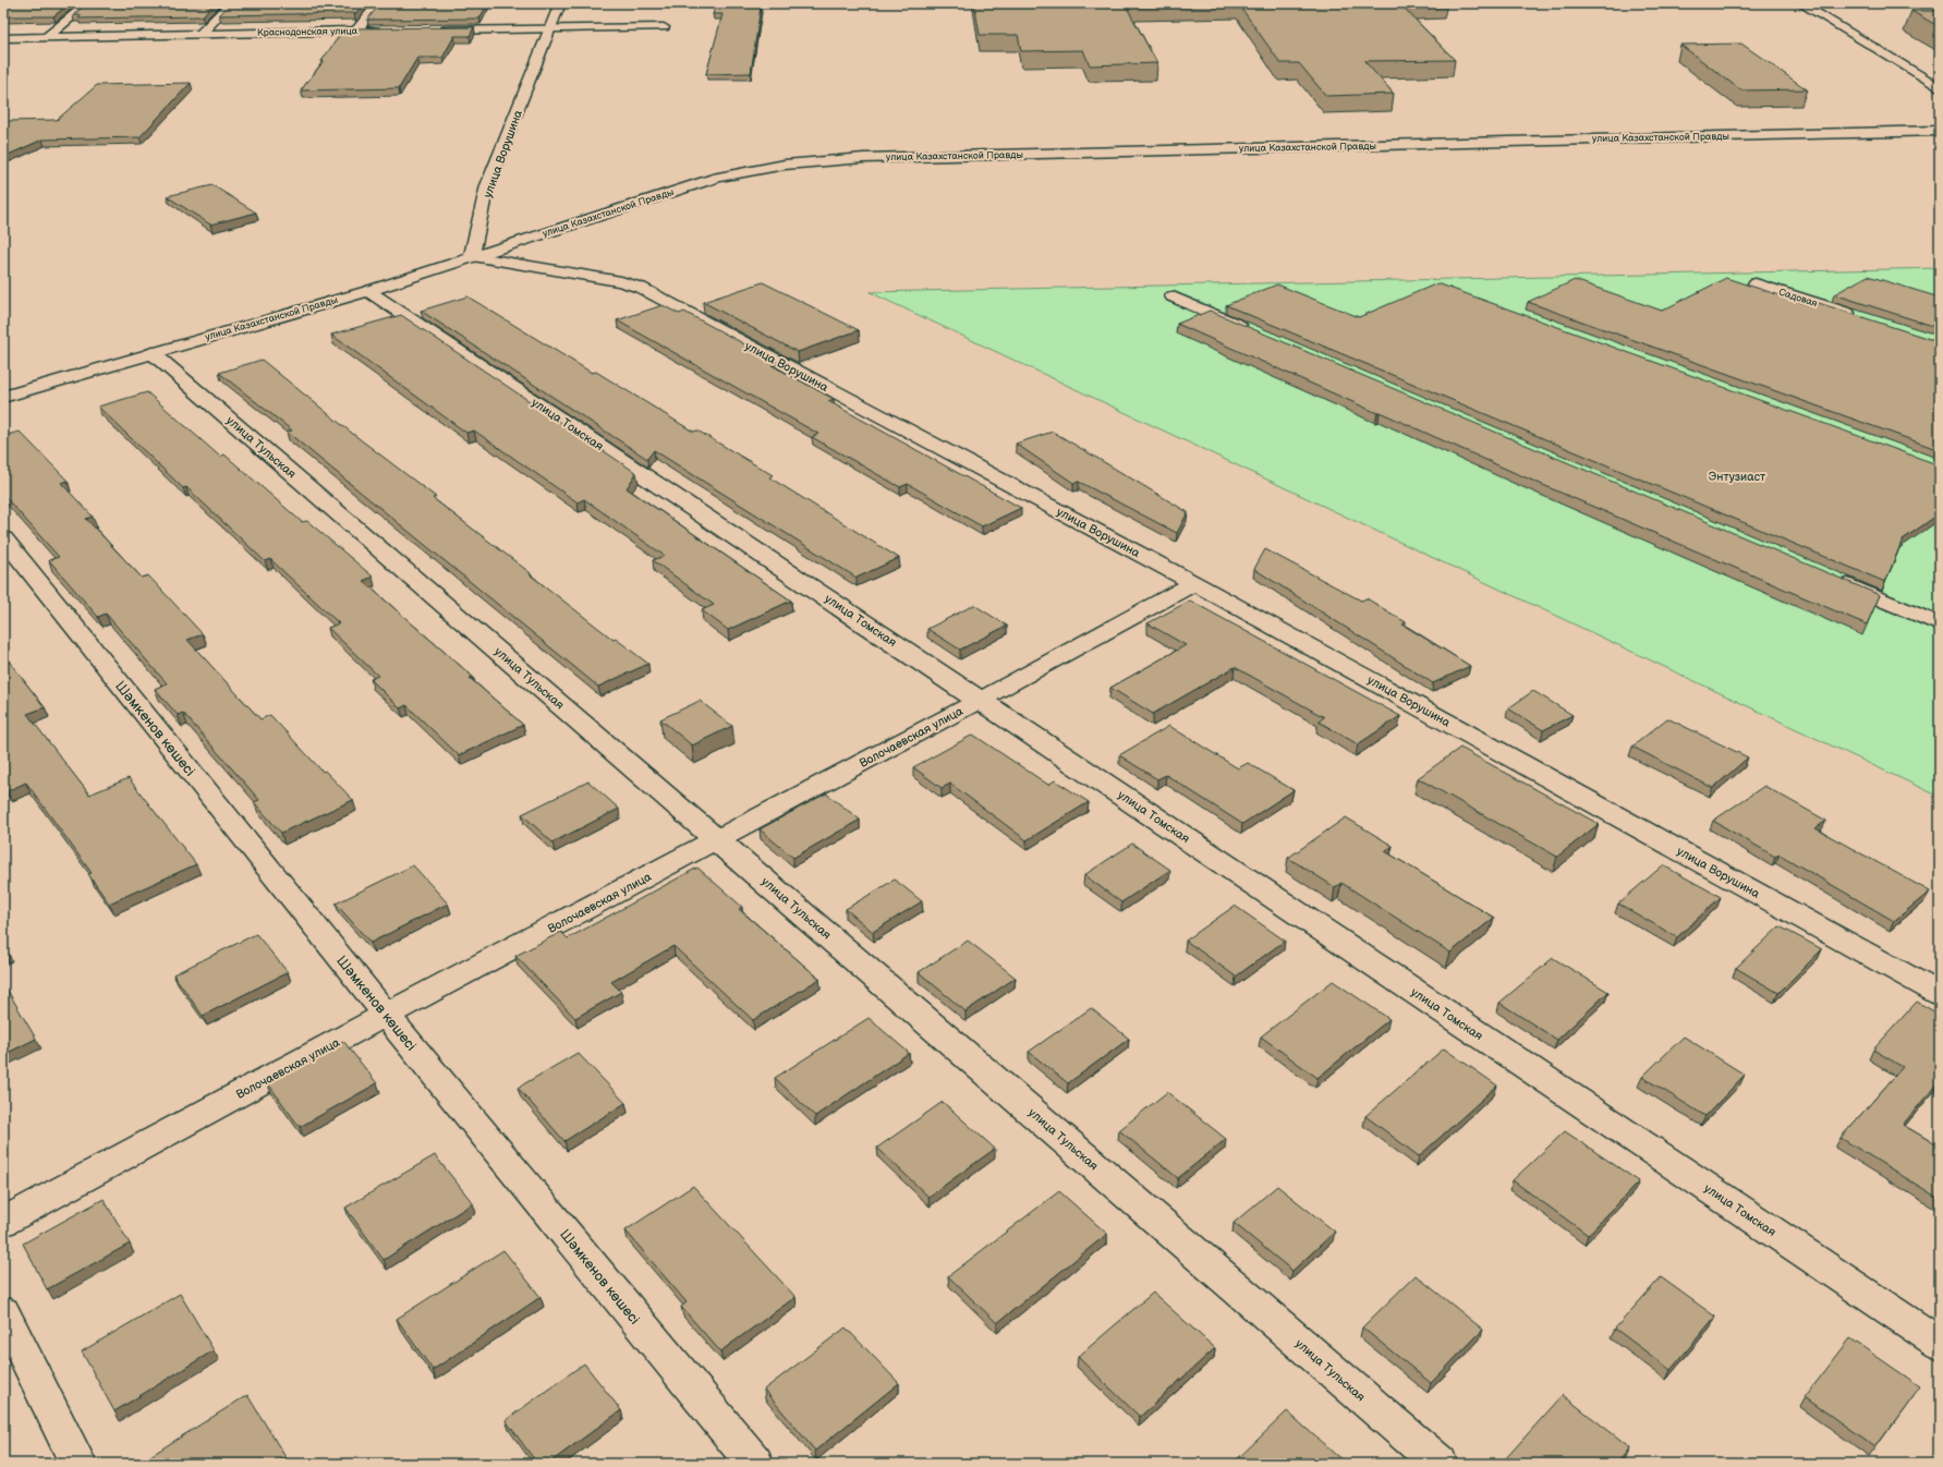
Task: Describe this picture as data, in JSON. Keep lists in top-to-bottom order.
{
  "streets": {
    "street": [
      "Краснодонская улица",
      "улица Казахстанской Правды",
      "улица Ворушина",
      "Садовая",
      "улица Томская",
      "улица Тульская",
      "Шәмкенов көшесі",
      "Волочаевская улица"
    ]
  },
  "crossings": [
    ["улица Казахстанской Правды", "улица Ворушина"],
    ["улица Казахстанской Правды", "улица Томская"],
    ["улица Казахстанской Правды", "улица Тульская"],
    ["улица Ворушина", "Волочаевская улица"],
    ["улица Томская", "Волочаевская улица"],
    ["улица Тульская", "Волочаевская улица"],
    ["Шәмкенов көшесі", "Волочаевская улица"]
  ],
  "parks": ["Энтузиаст"]
}
